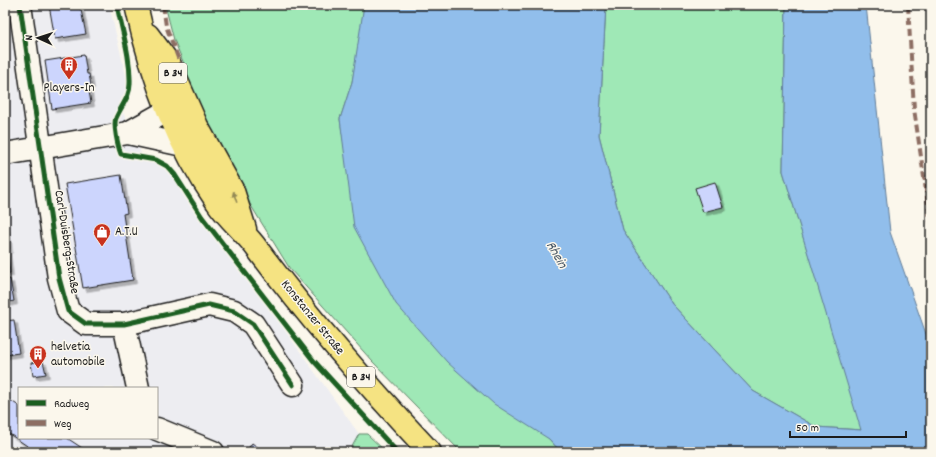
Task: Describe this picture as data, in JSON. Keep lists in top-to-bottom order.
{
  "streets": {
    "main road": ["B 34", "Konstanzer Straße"],
    "street": ["Carl-Duisberg-Straße"]
  },
  "water": ["Rhein"],
  "places": {
    "building": ["Players-In", "helvetia automobile"],
    "shop": ["A.T.U"]
  },
  "legend": ["Radweg", "Weg"],
  "scale_bar": "50 m",
  "north": "left"
}
